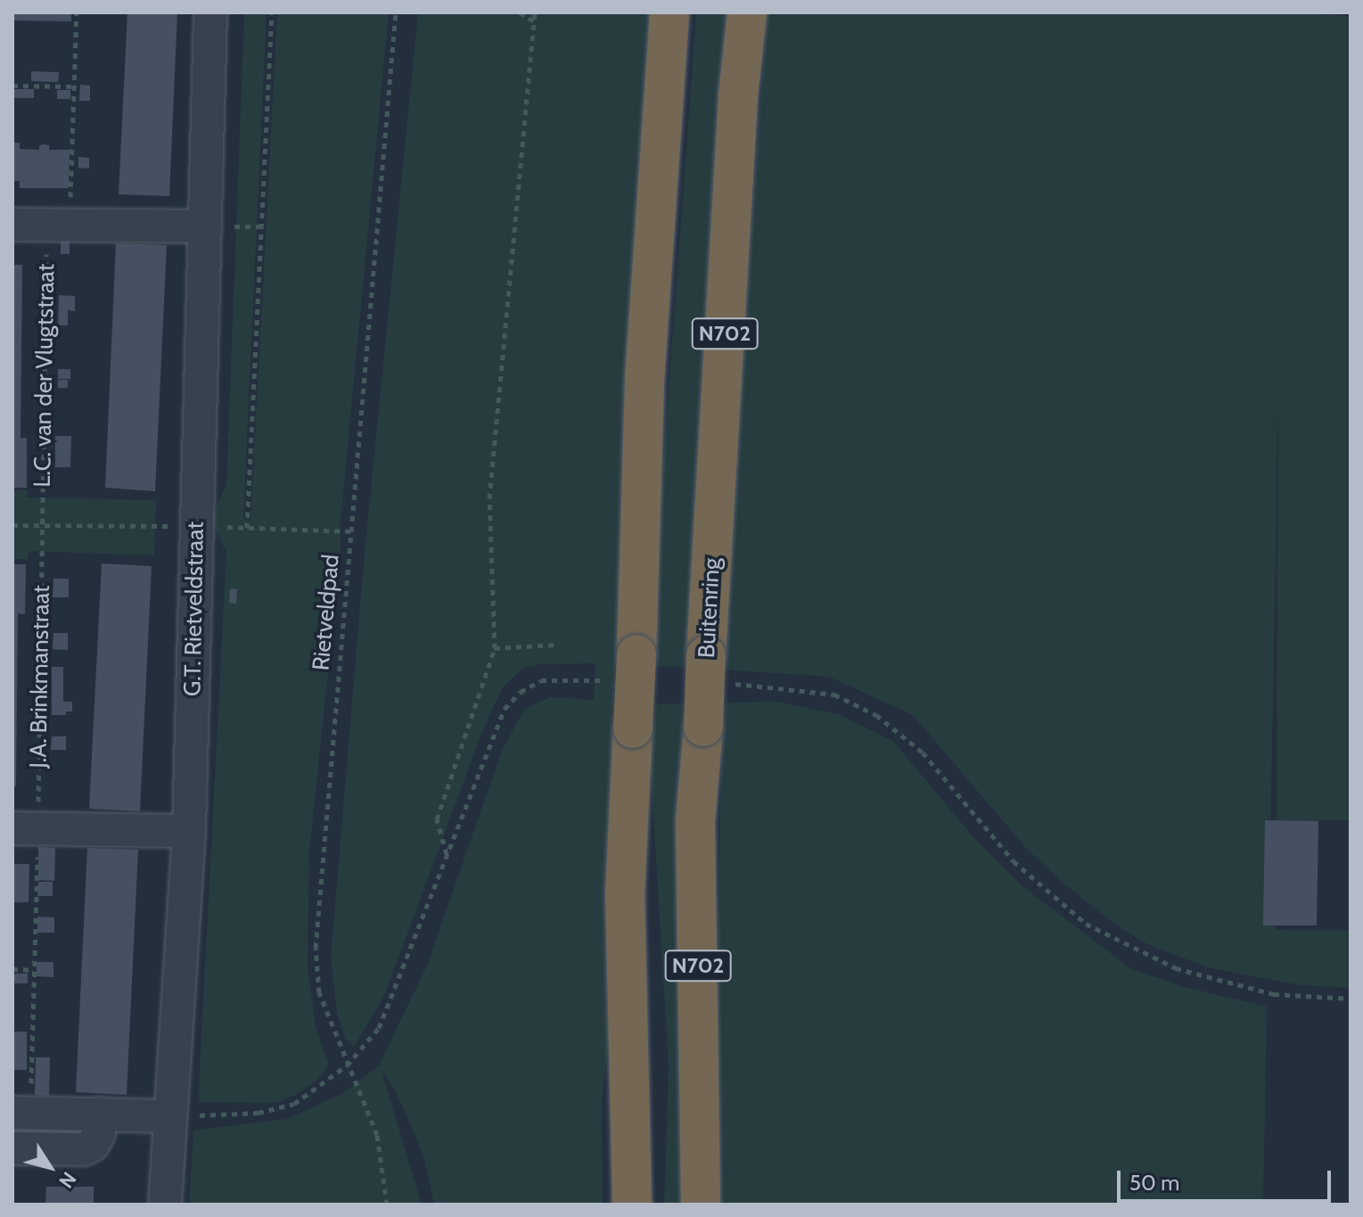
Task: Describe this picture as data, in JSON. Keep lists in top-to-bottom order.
{
  "streets": {
    "highway": ["N702", "Buitenring"],
    "street": ["G.T. Rietveldstraat"],
    "path": ["L.C. van der Vlugtstraat", "Rietveldpad", "J.A. Brinkmanstraat"]
  },
  "crossings": [
    ["L.C. van der Vlugtstraat", "J.A. Brinkmanstraat"]
  ],
  "scale_bar": "50 m",
  "north": "bottom right"
}
